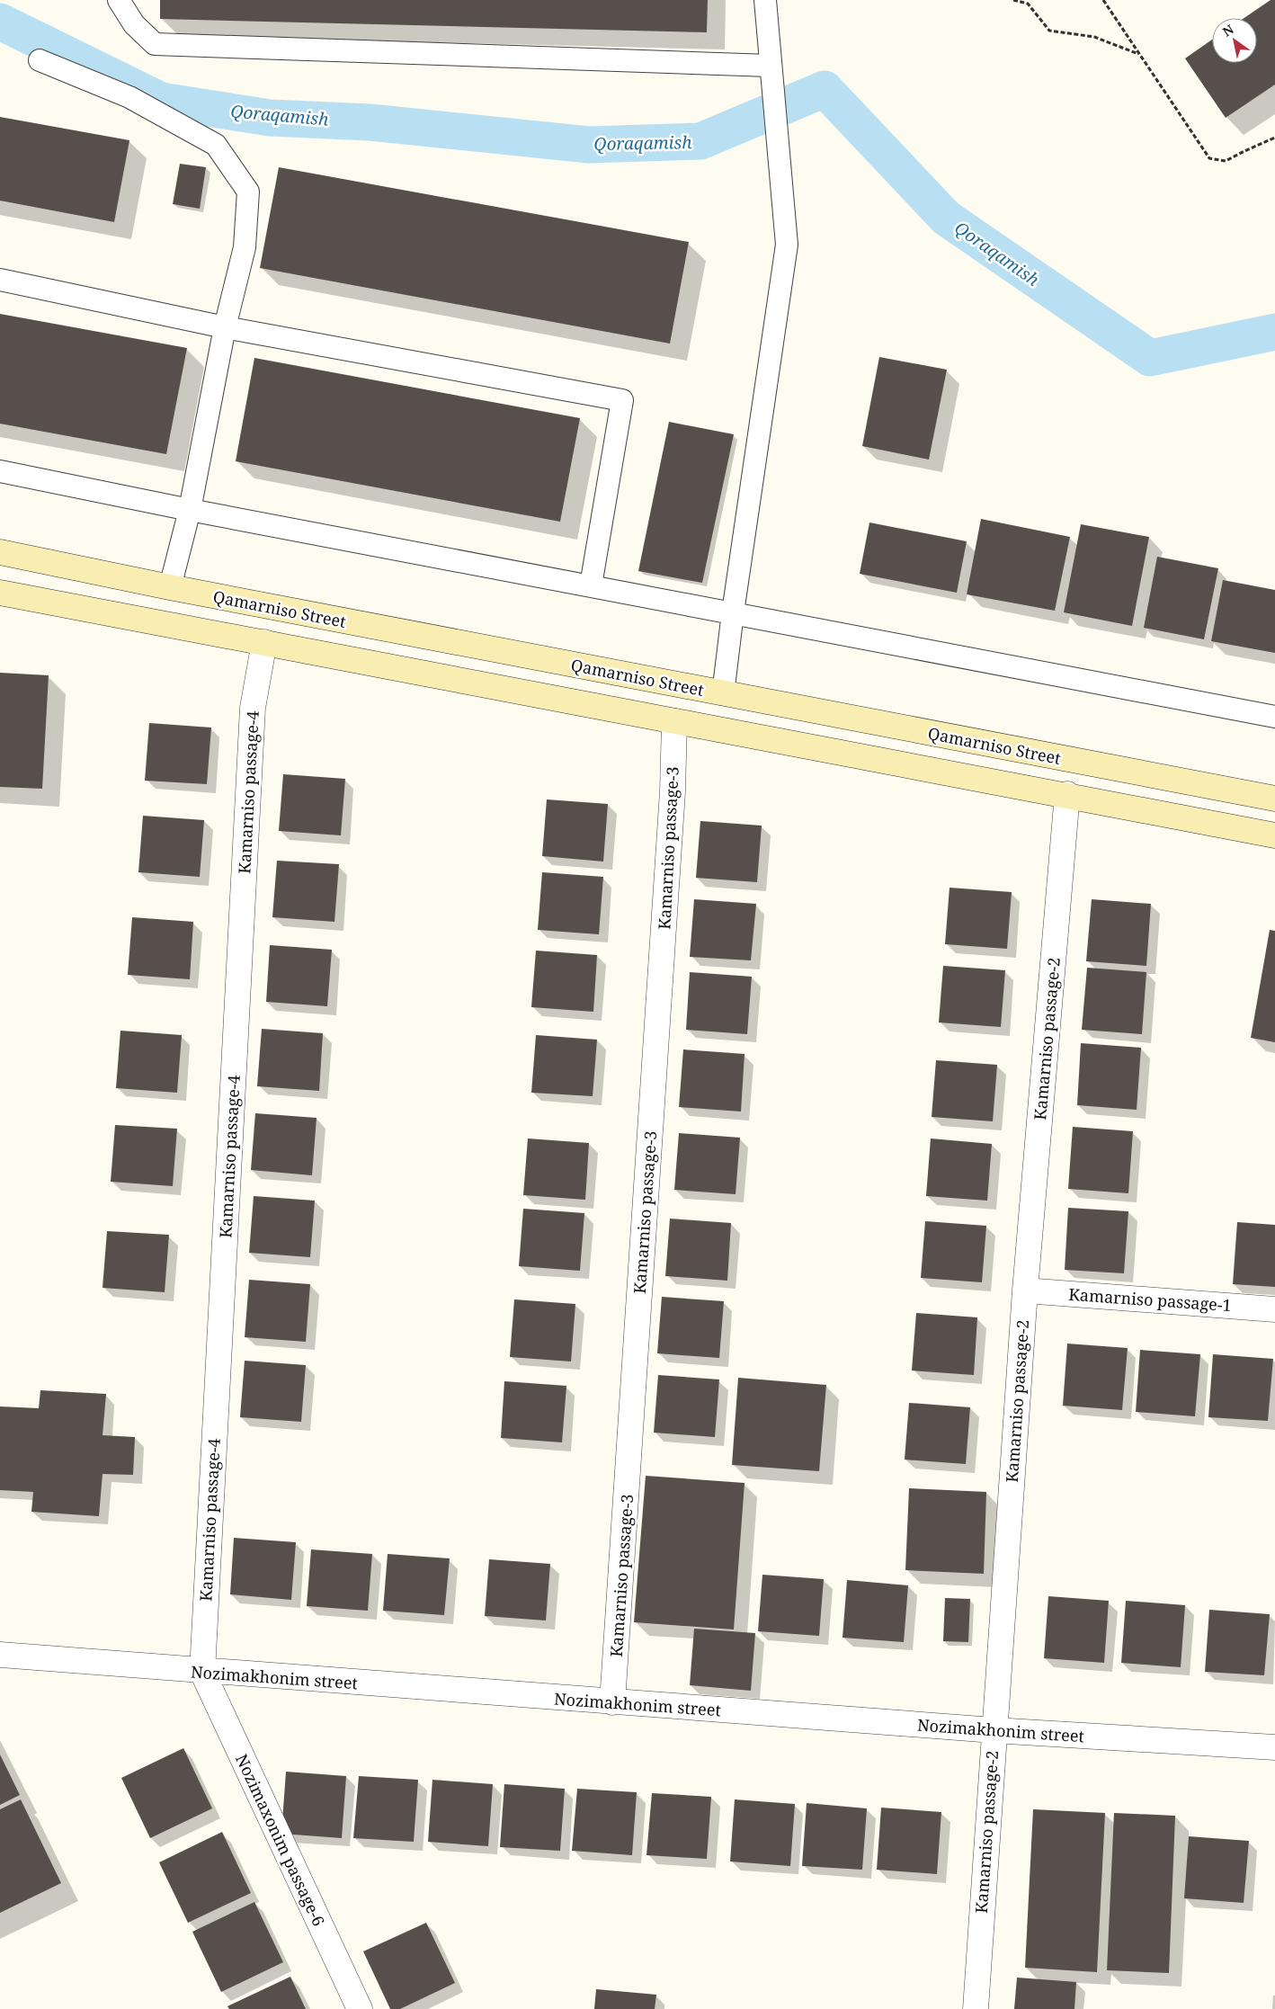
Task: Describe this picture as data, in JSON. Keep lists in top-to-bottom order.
{
  "streets": {
    "main road": ["Qamarniso Street"],
    "street": [
      "Kamarniso passage-4",
      "Kamarniso passage-3",
      "Kamarniso passage-2",
      "Kamarniso passage-1",
      "Nozimakhonim street",
      "Nozimaxonim passage-6"
    ]
  },
  "crossings": [
    ["Kamarniso passage-4", "Nozimakhonim street"],
    ["Kamarniso passage-4", "Nozimaxonim passage-6"],
    ["Kamarniso passage-3", "Nozimakhonim street"],
    ["Kamarniso passage-2", "Kamarniso passage-1"],
    ["Kamarniso passage-2", "Nozimakhonim street"],
    ["Nozimakhonim street", "Nozimaxonim passage-6"]
  ],
  "water": ["Qoraqamish"],
  "north": "top left"
}
